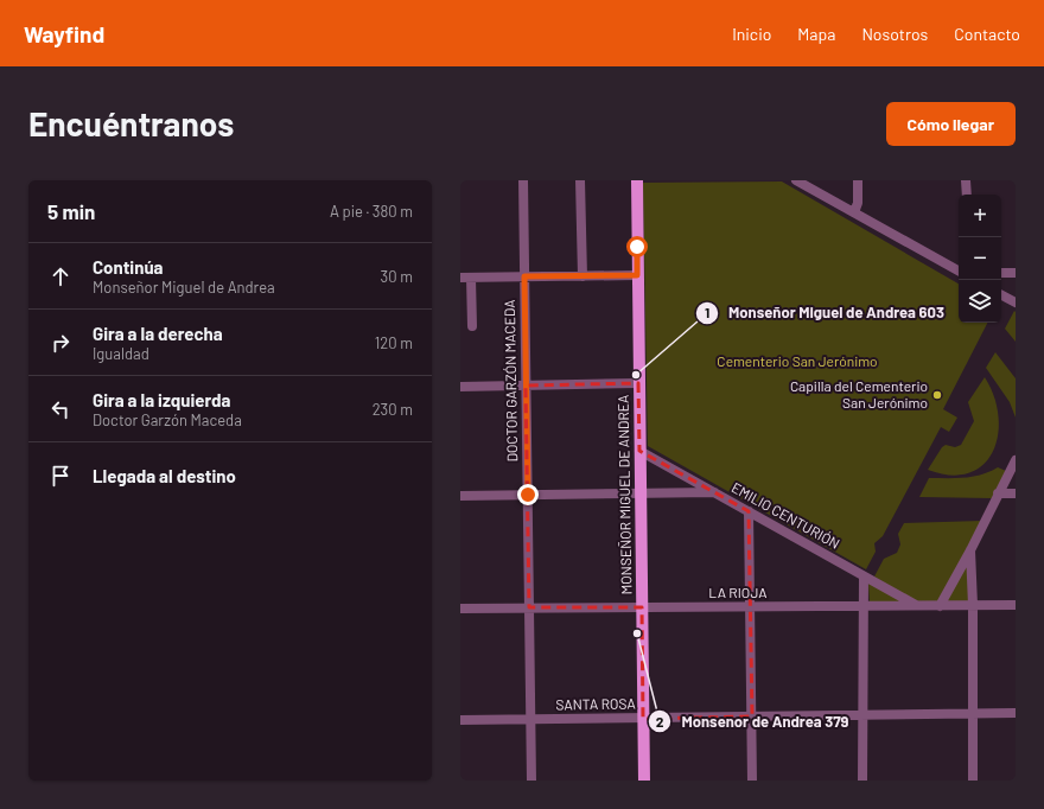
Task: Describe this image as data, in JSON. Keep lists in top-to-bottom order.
{
  "streets": {
    "main road": ["MONSEÑOR MIGUEL DE ANDREA"],
    "street": [
      "DOCTOR GARZÓN MACEDA",
      "EMILIO CENTURIÓN",
      "LA RIOJA",
      "SANTA ROSA"
    ]
  },
  "crossings": [
    ["DOCTOR GARZÓN MACEDA", "LA RIOJA"],
    ["DOCTOR GARZÓN MACEDA", "SANTA ROSA"],
    ["MONSEÑOR MIGUEL DE ANDREA", "EMILIO CENTURIÓN"],
    ["MONSEÑOR MIGUEL DE ANDREA", "LA RIOJA"],
    ["MONSEÑOR MIGUEL DE ANDREA", "SANTA ROSA"],
    ["EMILIO CENTURIÓN", "LA RIOJA"]
  ],
  "parks": ["Cementerio San Jerónimo"],
  "places": ["Monseñor Miguel de Andrea 603", "Capilla del Cementerio San Jerónimo", "Monsenor de Andrea 379"],
  "page": {
    "header": "Wayfind",
    "nav": [
      "Inicio",
      "Mapa",
      "Nosotros",
      "Contacto"
    ],
    "buttons": "Cómo llegar",
    "title": "Encuéntranos",
    "heading": ["5 min", "A pie · 380 m"],
    "map_buttons": ["+", "−"],
    "list": [
      ["Continúa", "Monseñor Miguel de Andrea", "30 m"],
      ["Gira a la derecha", "Igualdad", "120 m"],
      ["Gira a la izquierda", "Doctor Garzón Maceda", "230 m"],
      "Llegada al destino"
    ]
  }
}
